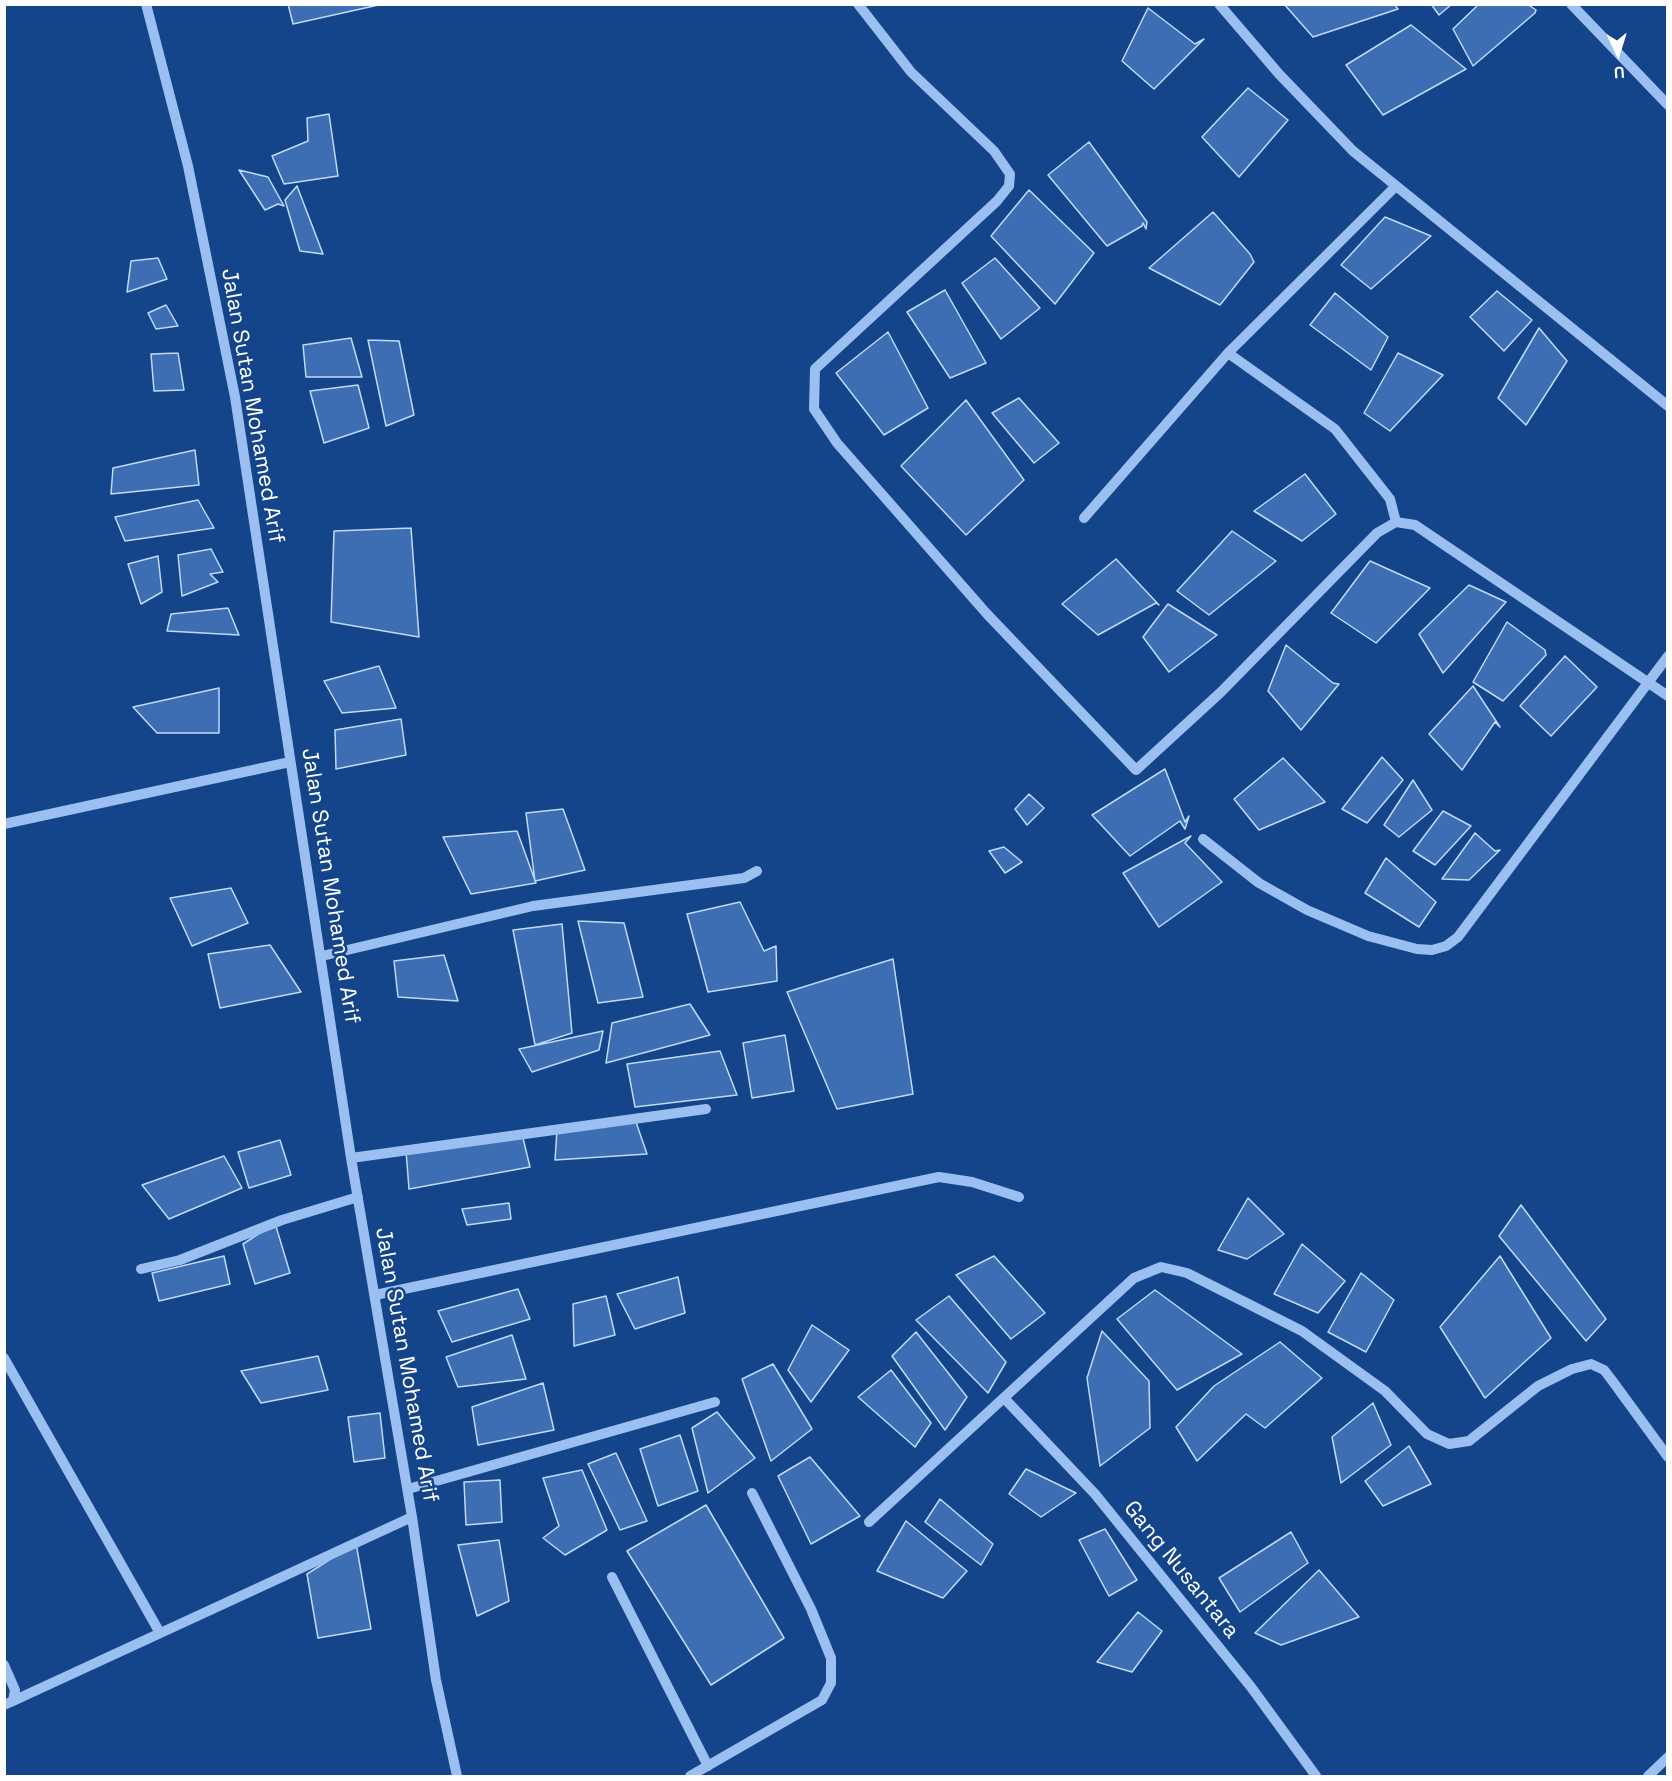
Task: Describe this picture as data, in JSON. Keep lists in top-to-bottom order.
{
  "streets": {
    "street": ["Jalan Sutan Mohamed Arif", "Gang Nusantara"]
  },
  "north": "bottom"
}
